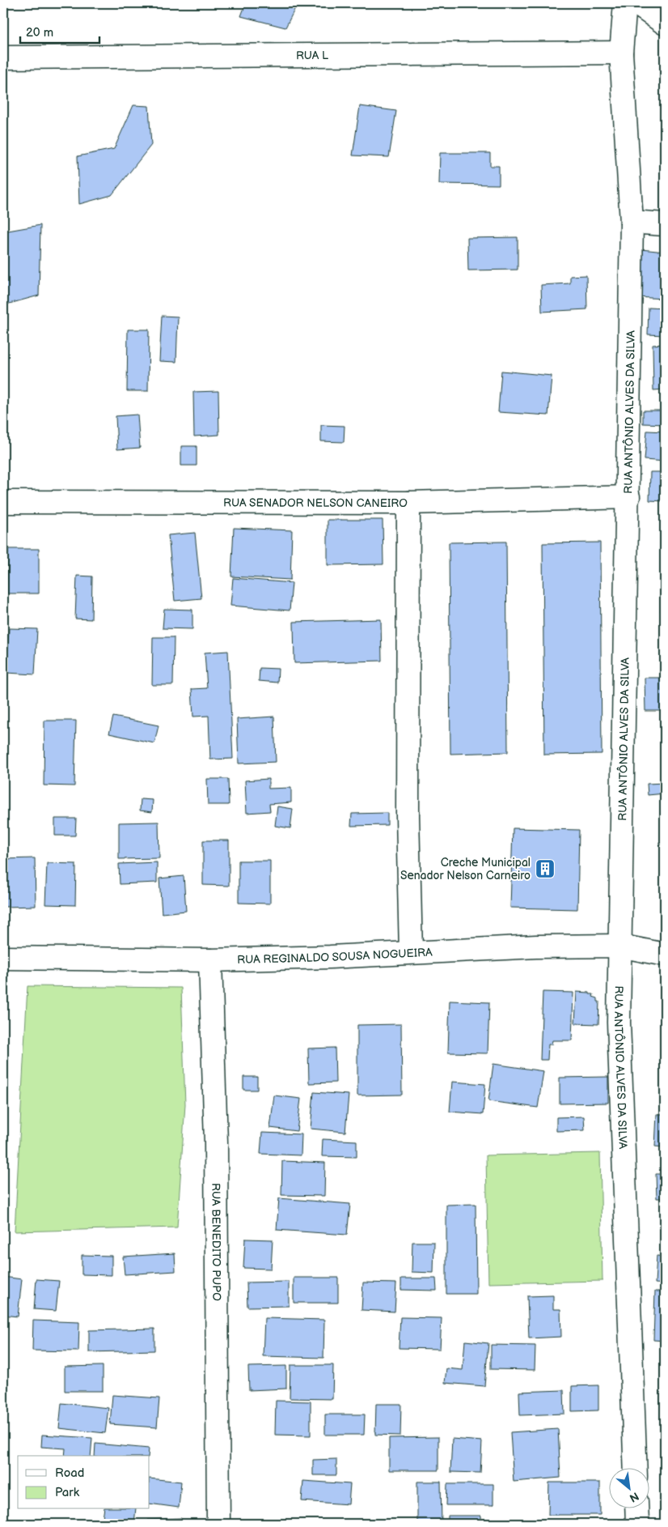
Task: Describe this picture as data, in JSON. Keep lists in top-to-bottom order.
{
  "streets": {
    "street": [
      "RUA L",
      "RUA ANTÔNIO ALVES DA SILVA",
      "RUA SENADOR NELSON CANEIRO",
      "RUA REGINALDO SOUSA NOGUEIRA",
      "RUA BENEDITO PUPO"
    ]
  },
  "crossings": [
    ["RUA L", "RUA ANTÔNIO ALVES DA SILVA"],
    ["RUA ANTÔNIO ALVES DA SILVA", "RUA SENADOR NELSON CANEIRO"],
    ["RUA ANTÔNIO ALVES DA SILVA", "RUA REGINALDO SOUSA NOGUEIRA"],
    ["RUA REGINALDO SOUSA NOGUEIRA", "RUA BENEDITO PUPO"]
  ],
  "places": {
    "building": ["Creche Municipal Senador Nelson Carneiro"]
  },
  "legend": ["Road", "Park"],
  "scale_bar": "20 m",
  "north": "bottom right"
}
